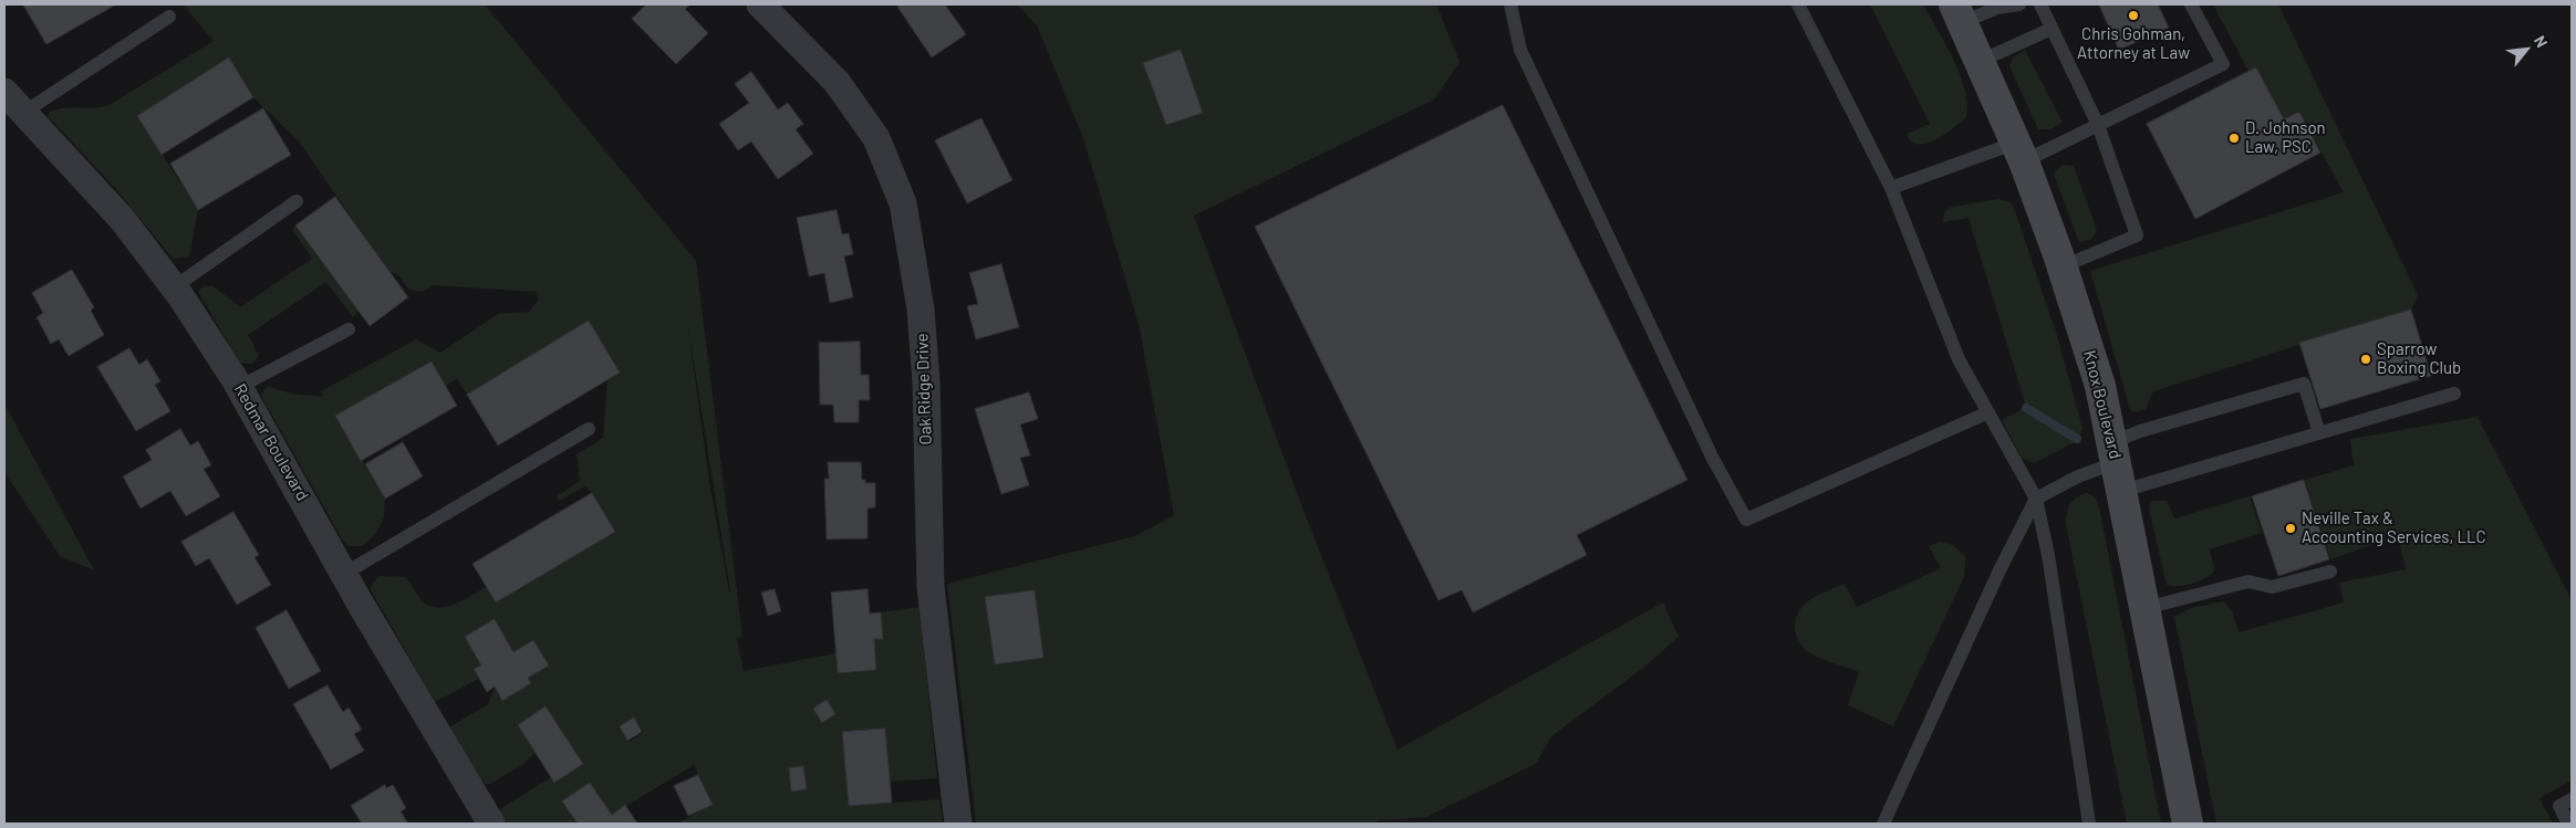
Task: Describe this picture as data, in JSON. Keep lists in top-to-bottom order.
{
  "streets": {
    "main road": ["Knox Boulevard"],
    "street": ["Oak Ridge Drive", "Redmar Boulevard"]
  },
  "places": [
    "Chris Gohman, Attorney at Law",
    "D. Johnson Law, PSC",
    "Sparrow Boxing Club",
    "Neville Tax & Accounting Services, LLC"
  ],
  "north": "top right"
}
